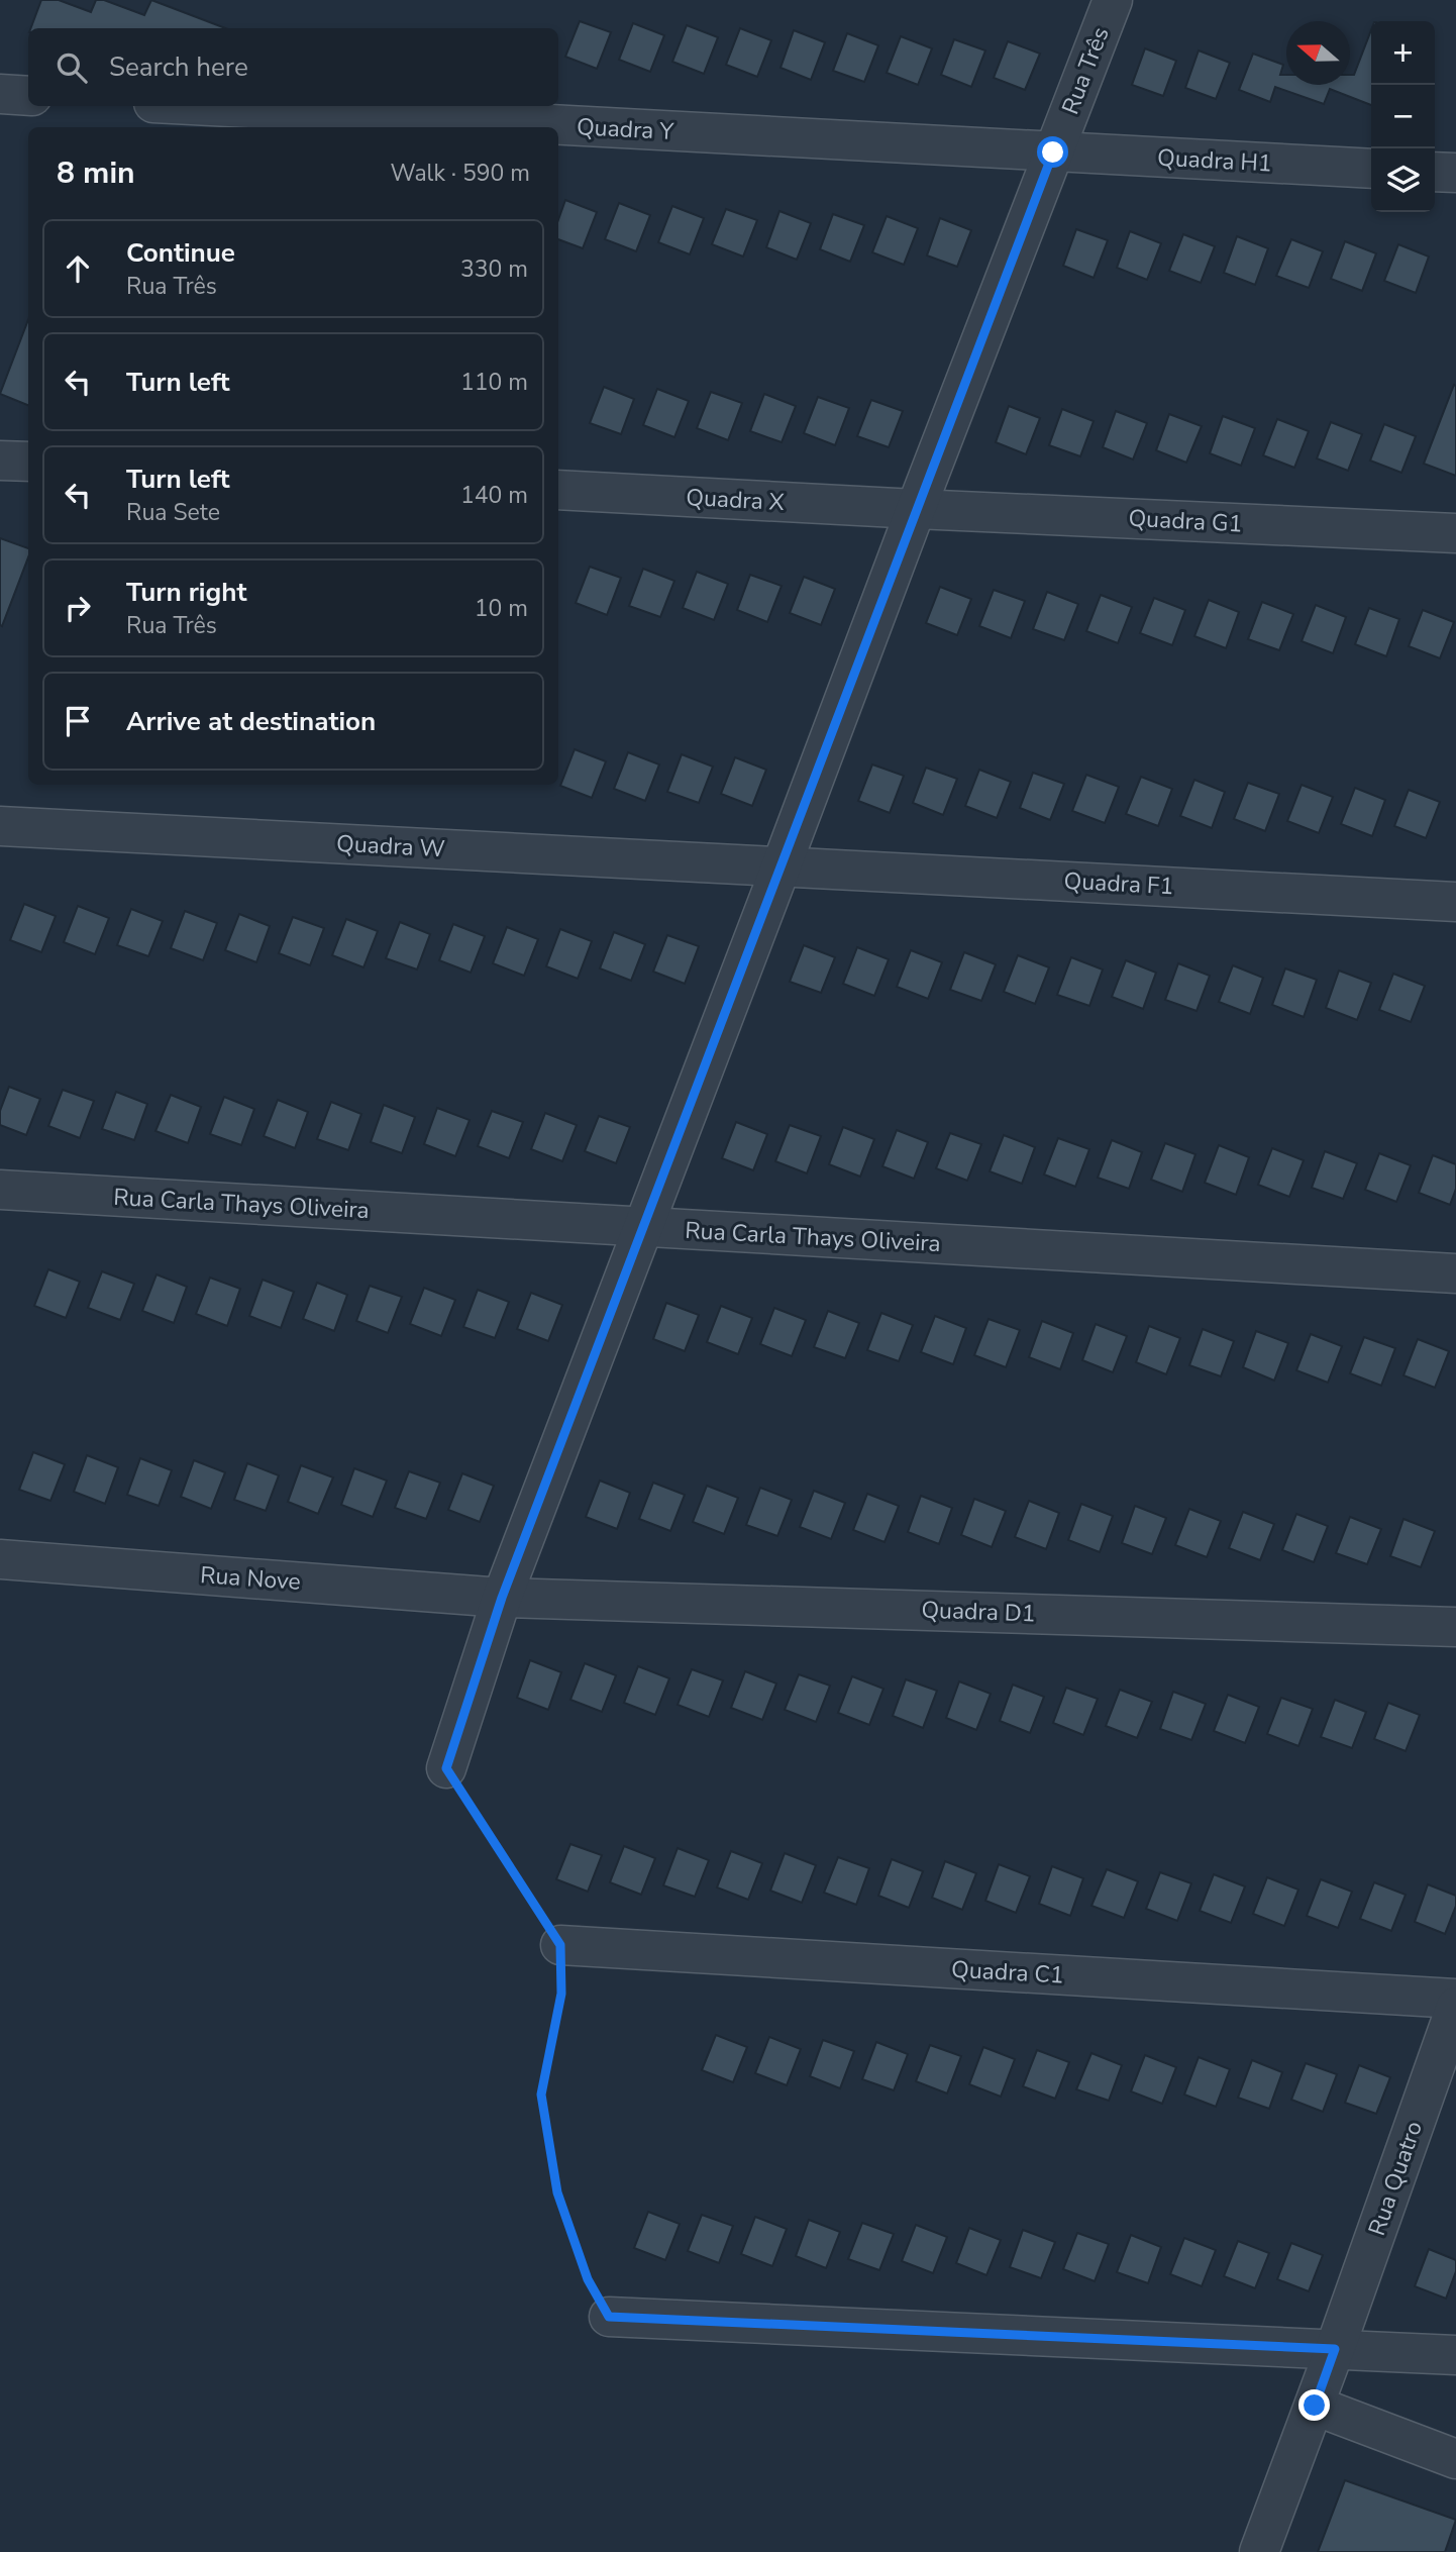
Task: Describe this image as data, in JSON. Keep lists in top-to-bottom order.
{
  "streets": {
    "street": [
      "Rua Três",
      "Quadra Y",
      "Quadra H1",
      "Quadra X",
      "Quadra G1",
      "Quadra W",
      "Quadra F1",
      "Rua Carla Thays Oliveira",
      "Rua Nove",
      "Quadra D1",
      "Quadra C1",
      "Rua Quatro"
    ]
  },
  "crossings": [
    ["Rua Três", "Quadra Y"],
    ["Rua Três", "Quadra H1"],
    ["Rua Três", "Quadra X"],
    ["Rua Três", "Quadra G1"],
    ["Rua Três", "Quadra W"],
    ["Rua Três", "Quadra F1"],
    ["Rua Três", "Rua Carla Thays Oliveira"],
    ["Rua Três", "Rua Nove"],
    ["Rua Três", "Quadra D1"],
    ["Quadra Y", "Quadra H1"],
    ["Quadra X", "Quadra G1"],
    ["Quadra W", "Quadra F1"],
    ["Rua Nove", "Quadra D1"]
  ],
  "north": "left",
  "page": {
    "map_buttons": ["+", "−"],
    "search": "Search here",
    "heading": ["8 min", "Walk · 590 m"],
    "list": [
      ["Continue", "Rua Três", "330 m"],
      ["Turn left", "110 m"],
      ["Turn left", "Rua Sete", "140 m"],
      ["Turn right", "Rua Três", "10 m"],
      "Arrive at destination"
    ]
  }
}
